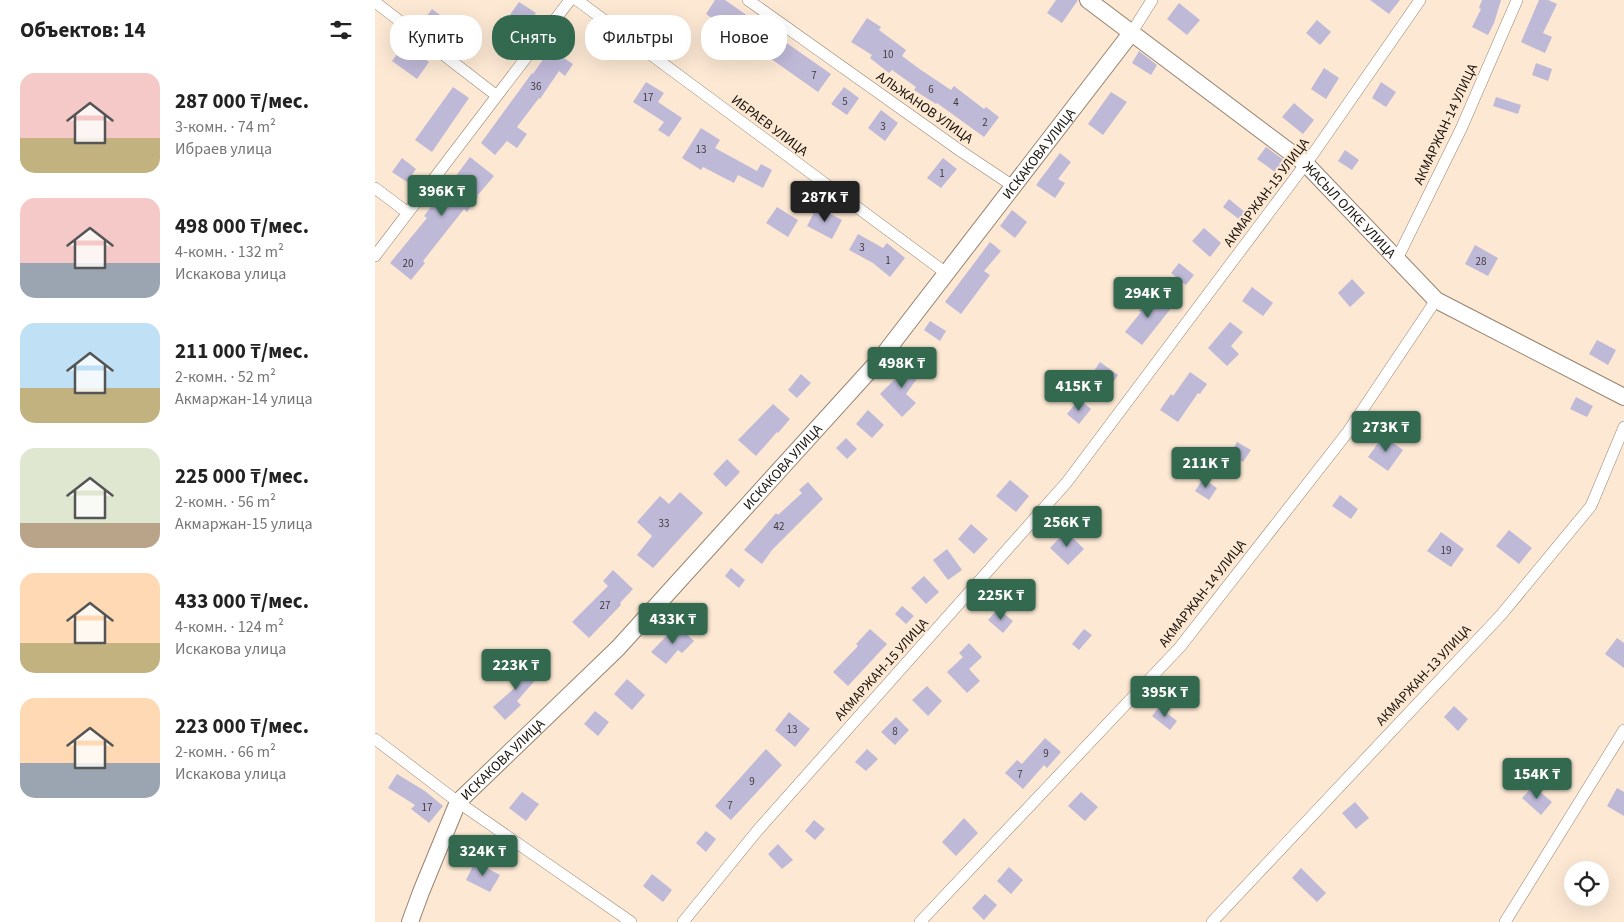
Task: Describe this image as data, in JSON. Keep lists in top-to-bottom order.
{
  "streets": {
    "street": [
      "АЛЬЖАНОВ УЛИЦА",
      "АКМАРЖАН-14 УЛИЦА",
      "ИБРАЕВ УЛИЦА",
      "ИСКАКОВА УЛИЦА",
      "АКМАРЖАН-15 УЛИЦА",
      "ЖАСЫЛ ОЛКЕ УЛИЦА",
      "АКМАРЖАН-13 УЛИЦА"
    ]
  },
  "crossings": [
    ["АЛЬЖАНОВ УЛИЦА", "ИСКАКОВА УЛИЦА"],
    ["АКМАРЖАН-14 УЛИЦА", "ЖАСЫЛ ОЛКЕ УЛИЦА"],
    ["ИБРАЕВ УЛИЦА", "ИСКАКОВА УЛИЦА"],
    ["ИСКАКОВА УЛИЦА", "ЖАСЫЛ ОЛКЕ УЛИЦА"],
    ["АКМАРЖАН-15 УЛИЦА", "ЖАСЫЛ ОЛКЕ УЛИЦА"]
  ],
  "house_numbers": [
    "10",
    "7",
    "36",
    "6",
    "17",
    "5",
    "4",
    "2",
    "3",
    "13",
    "1",
    "3",
    "1",
    "28",
    "20",
    "33",
    "42",
    "19",
    "27",
    "13",
    "8",
    "9",
    "7",
    "9",
    "7",
    "17"
  ],
  "page": {
    "heading": "Объектов: 14",
    "chip": [
      "Купить",
      "Снять",
      "Фильтры",
      "Новое"
    ],
    "list": [
      {
        "name": "287 000 ₸/мес.",
        "note": "3-комн. · 74 m² · Ибраев улица"
      },
      {
        "name": "498 000 ₸/мес.",
        "note": "4-комн. · 132 m² · Искакова улица"
      },
      {
        "name": "211 000 ₸/мес.",
        "note": "2-комн. · 52 m² · Акмаржан-14 улица"
      },
      {
        "name": "225 000 ₸/мес.",
        "note": "2-комн. · 56 m² · Акмаржан-15 улица"
      },
      {
        "name": "433 000 ₸/мес.",
        "note": "4-комн. · 124 m² · Искакова улица"
      },
      {
        "name": "223 000 ₸/мес.",
        "note": "2-комн. · 66 m² · Искакова улица"
      }
    ],
    "price": [
      "396K ₸",
      "287K ₸",
      "294K ₸",
      "498K ₸",
      "415K ₸",
      "273K ₸",
      "211K ₸",
      "256K ₸",
      "225K ₸",
      "433K ₸",
      "223K ₸",
      "395K ₸",
      "154K ₸",
      "324K ₸"
    ]
  }
}
